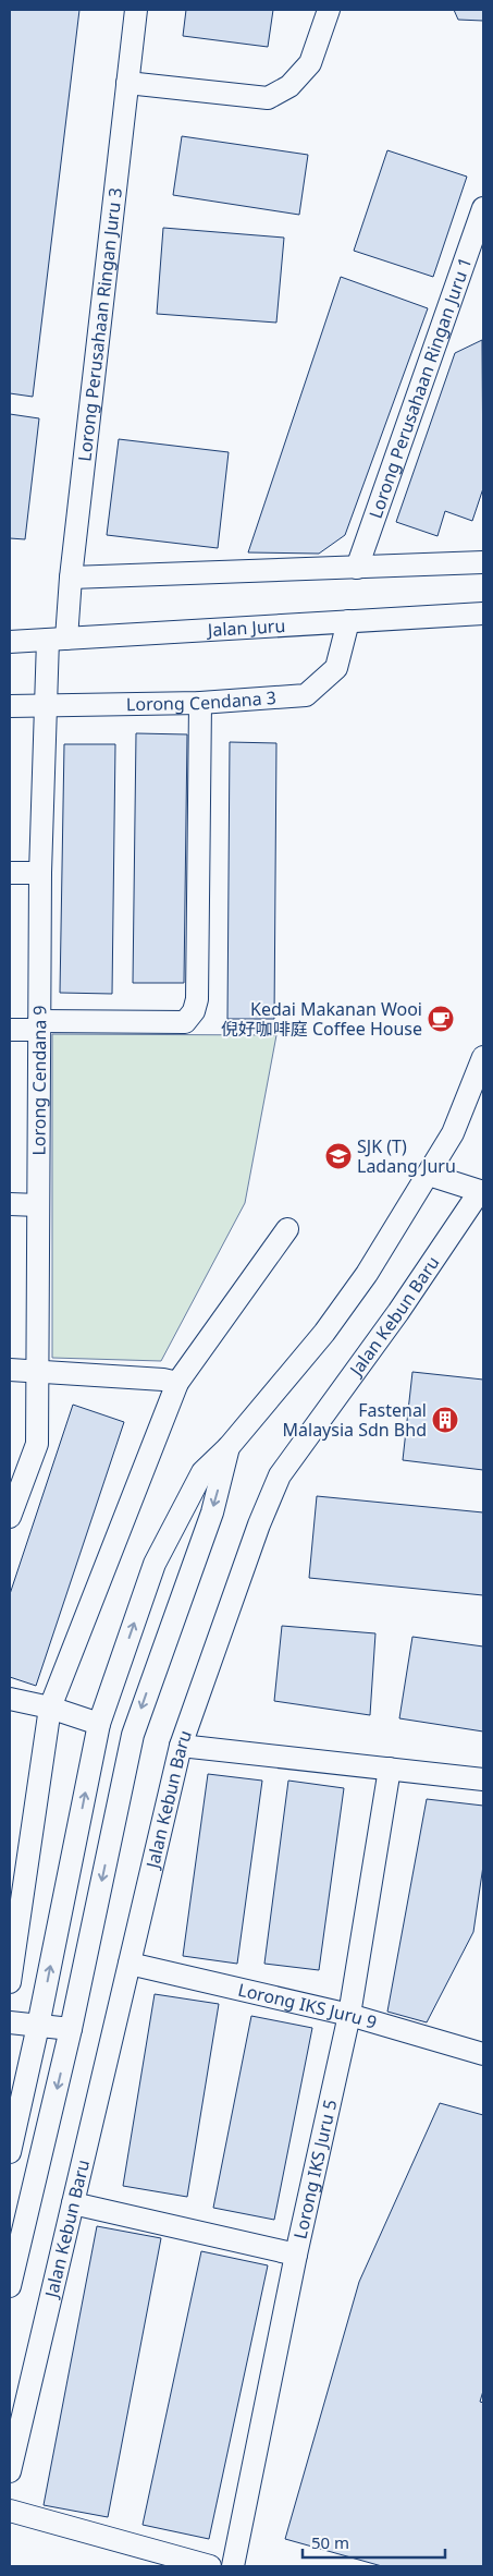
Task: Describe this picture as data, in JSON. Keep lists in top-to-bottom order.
{
  "streets": {
    "street": [
      "Lorong Perusahaan Ringan Juru 3",
      "Lorong Perusahaan Ringan Juru 1",
      "Jalan Juru",
      "Lorong Cendana 3",
      "Lorong Cendana 9",
      "Jalan Kebun Baru",
      "Lorong IKS Juru 9",
      "Lorong IKS Juru 5"
    ]
  },
  "crossings": [
    ["Lorong Perusahaan Ringan Juru 3", "Jalan Juru"],
    ["Lorong Perusahaan Ringan Juru 3", "Lorong Cendana 9"],
    ["Jalan Juru", "Lorong Cendana 3"],
    ["Jalan Juru", "Lorong Cendana 9"],
    ["Lorong Cendana 3", "Lorong Cendana 9"],
    ["Jalan Kebun Baru", "Lorong IKS Juru 9"],
    ["Lorong IKS Juru 9", "Lorong IKS Juru 5"]
  ],
  "places": {
    "cafe": ["Kedai Makanan Wooi 倪好咖啡庭 Coffee House"],
    "school or university": ["SJK (T) Ladang Juru"],
    "building": ["Fastenal Malaysia Sdn Bhd"]
  },
  "scale_bar": "50 m"
}
